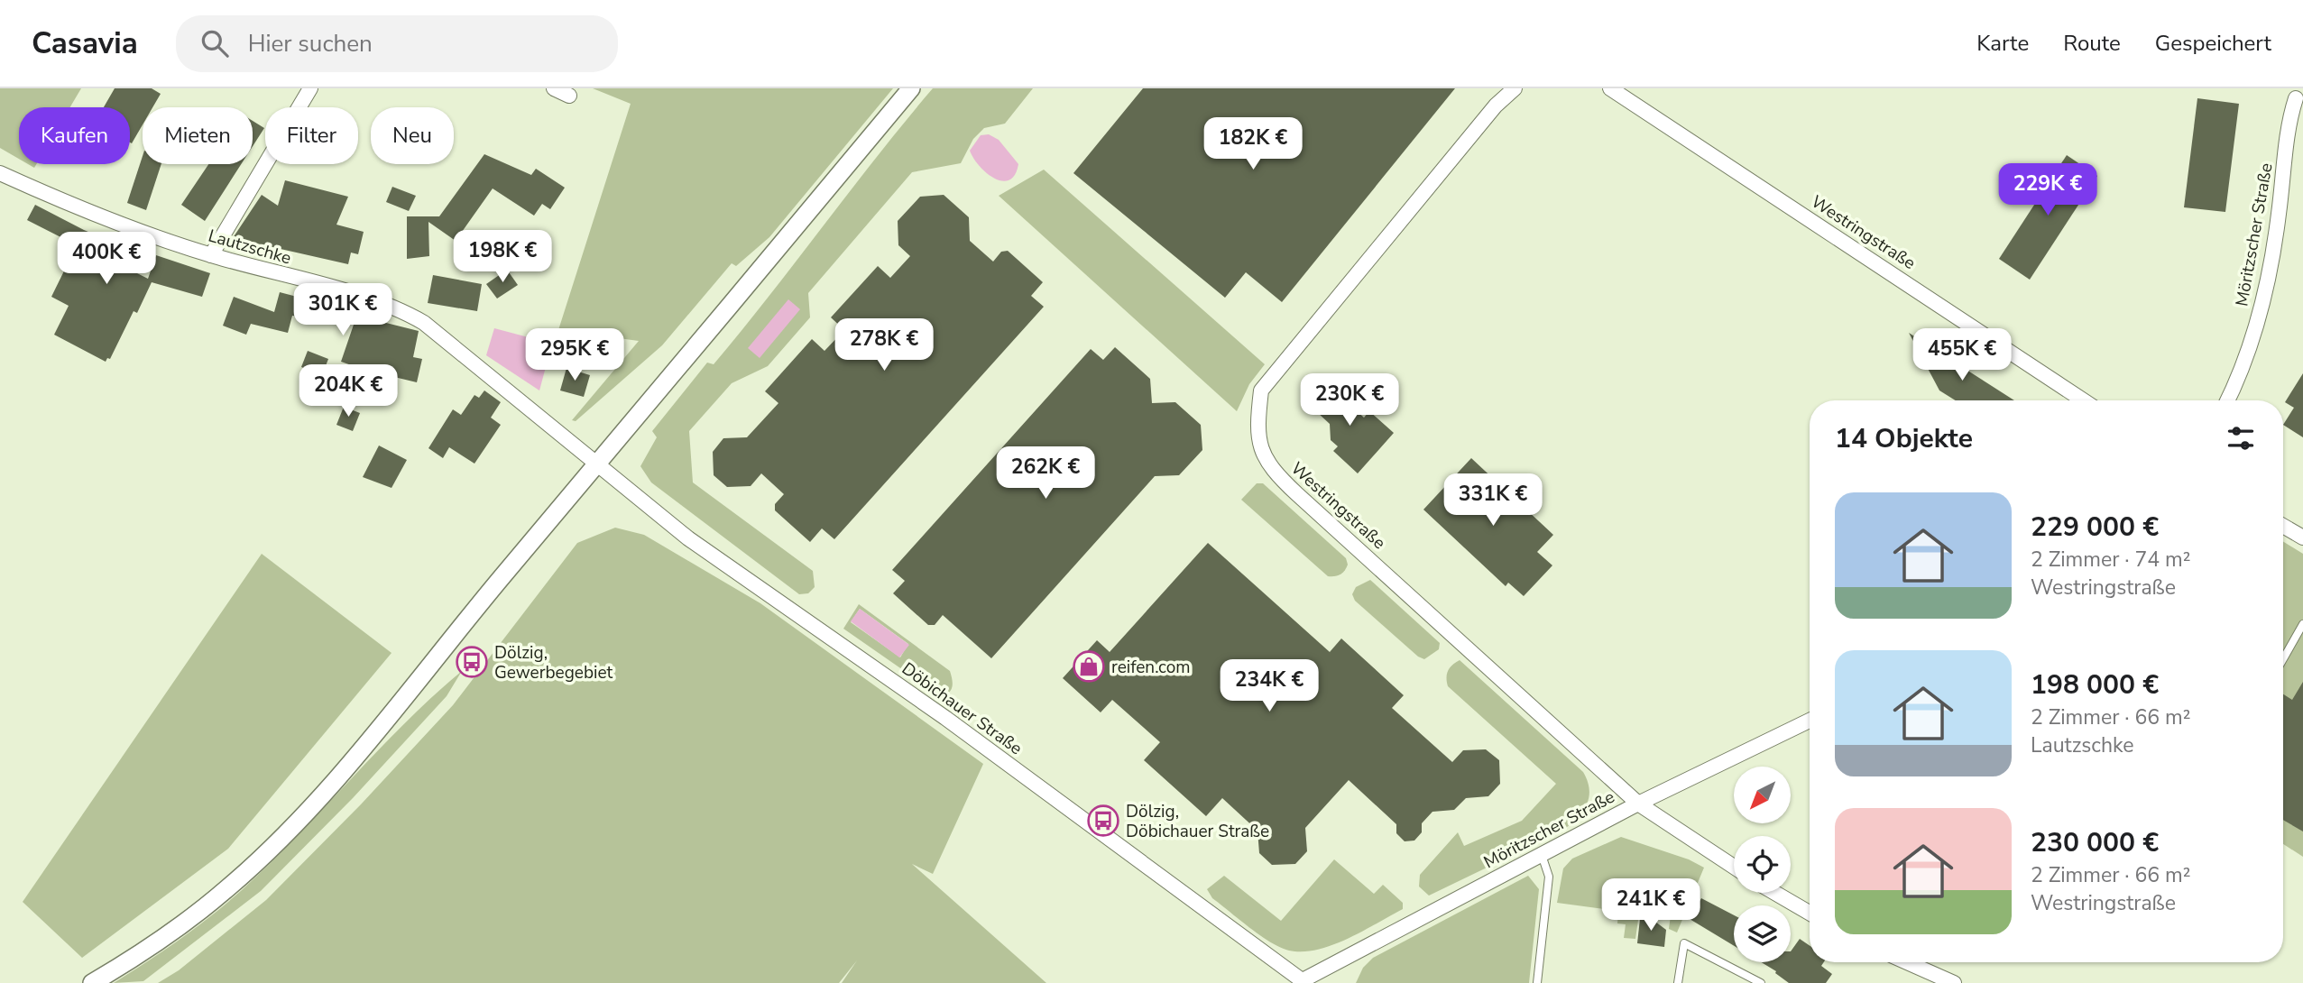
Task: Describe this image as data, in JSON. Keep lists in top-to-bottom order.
{
  "streets": {
    "street": [
      "Westringstraße",
      "Möritzscher Straße",
      "Lautzschke",
      "Döbichauer Straße"
    ]
  },
  "crossings": [
    ["Westringstraße", "Möritzscher Straße"],
    ["Möritzscher Straße", "Döbichauer Straße"],
    ["Lautzschke", "Döbichauer Straße"]
  ],
  "places": {
    "bus stop": ["Dölzig, Gewerbegebiet", "Dölzig, Döbichauer Straße"],
    "shop": ["reifen.com"]
  },
  "north": "bottom left",
  "page": {
    "header": "Casavia",
    "search": "Hier suchen",
    "nav": ["Karte", "Route", "Gespeichert"],
    "chip": [
      "Kaufen",
      "Mieten",
      "Filter",
      "Neu"
    ],
    "price": [
      "182K €",
      "229K €",
      "198K €",
      "400K €",
      "301K €",
      "278K €",
      "295K €",
      "455K €",
      "204K €",
      "230K €",
      "262K €",
      "331K €",
      "234K €",
      "241K €"
    ],
    "heading": "14 Objekte",
    "list": [
      {
        "name": "229 000 €",
        "note": "2 Zimmer · 74 m² · Westringstraße"
      },
      {
        "name": "198 000 €",
        "note": "2 Zimmer · 66 m² · Lautzschke"
      },
      {
        "name": "230 000 €",
        "note": "2 Zimmer · 66 m² · Westringstraße"
      }
    ]
  }
}
